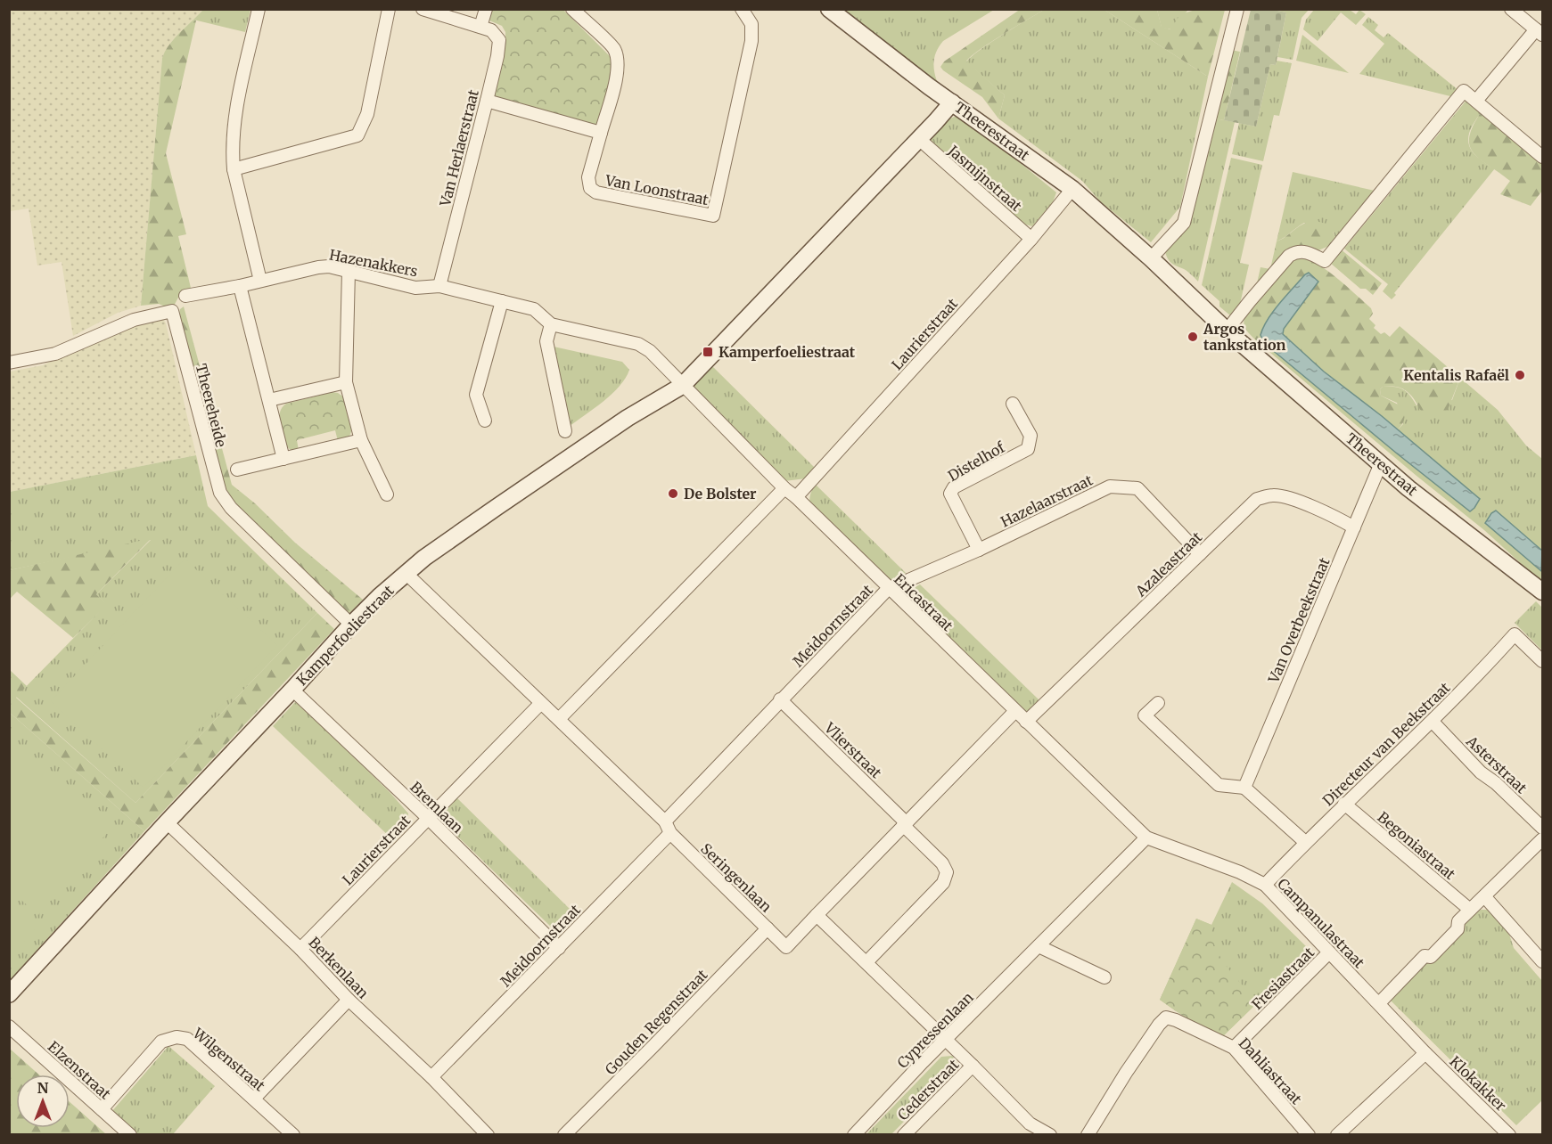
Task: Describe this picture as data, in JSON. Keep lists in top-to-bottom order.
{
  "streets": {
    "street": [
      "Theerestraat",
      "Van Herlaerstraat",
      "Jasmijnstraat",
      "Van Loonstraat",
      "Hazenakkers",
      "Laurierstraat",
      "Theereheide",
      "Distelhof",
      "Hazelaarstraat",
      "Azaleastraat",
      "Ericastraat",
      "Van Overbeekstraat",
      "Meidoornstraat",
      "Kamperfoeliestraat",
      "Directeur van Beekstraat",
      "Vlierstraat",
      "Asterstraat",
      "Bremlaan",
      "Begoniastraat",
      "Seringenlaan",
      "Campanulastraat",
      "Berkenlaan",
      "Fresiastraat",
      "Gouden Regenstraat",
      "Cypressenlaan",
      "Wilgenstraat",
      "Elzenstraat",
      "Dahliastraat",
      "Klokakker",
      "Cederstraat"
    ]
  },
  "crossings": [
    ["Theerestraat", "Laurierstraat"],
    ["Theerestraat", "Van Overbeekstraat"],
    ["Theerestraat", "Kamperfoeliestraat"],
    ["Van Herlaerstraat", "Hazenakkers"],
    ["Jasmijnstraat", "Laurierstraat"],
    ["Jasmijnstraat", "Kamperfoeliestraat"],
    ["Hazenakkers", "Ericastraat"],
    ["Hazenakkers", "Kamperfoeliestraat"],
    ["Laurierstraat", "Ericastraat"],
    ["Laurierstraat", "Bremlaan"],
    ["Laurierstraat", "Seringenlaan"],
    ["Laurierstraat", "Berkenlaan"],
    ["Theereheide", "Kamperfoeliestraat"],
    ["Distelhof", "Hazelaarstraat"],
    ["Hazelaarstraat", "Azaleastraat"],
    ["Hazelaarstraat", "Ericastraat"],
    ["Hazelaarstraat", "Meidoornstraat"],
    ["Azaleastraat", "Ericastraat"],
    ["Azaleastraat", "Van Overbeekstraat"],
    ["Ericastraat", "Meidoornstraat"],
    ["Ericastraat", "Kamperfoeliestraat"],
    ["Ericastraat", "Campanulastraat"],
    ["Ericastraat", "Cypressenlaan"],
    ["Meidoornstraat", "Vlierstraat"],
    ["Meidoornstraat", "Bremlaan"],
    ["Meidoornstraat", "Seringenlaan"],
    ["Meidoornstraat", "Berkenlaan"],
    ["Kamperfoeliestraat", "Bremlaan"],
    ["Kamperfoeliestraat", "Seringenlaan"],
    ["Kamperfoeliestraat", "Berkenlaan"],
    ["Directeur van Beekstraat", "Asterstraat"],
    ["Directeur van Beekstraat", "Begoniastraat"],
    ["Directeur van Beekstraat", "Campanulastraat"],
    ["Seringenlaan", "Gouden Regenstraat"],
    ["Campanulastraat", "Fresiastraat"],
    ["Campanulastraat", "Cypressenlaan"],
    ["Campanulastraat", "Klokakker"],
    ["Fresiastraat", "Dahliastraat"],
    ["Wilgenstraat", "Elzenstraat"]
  ],
  "places": {
    "other": ["Argos tankstation", "Kentalis Rafaël", "De Bolster"],
    "transit": ["Kamperfoeliestraat"]
  },
  "north": "top"
}
